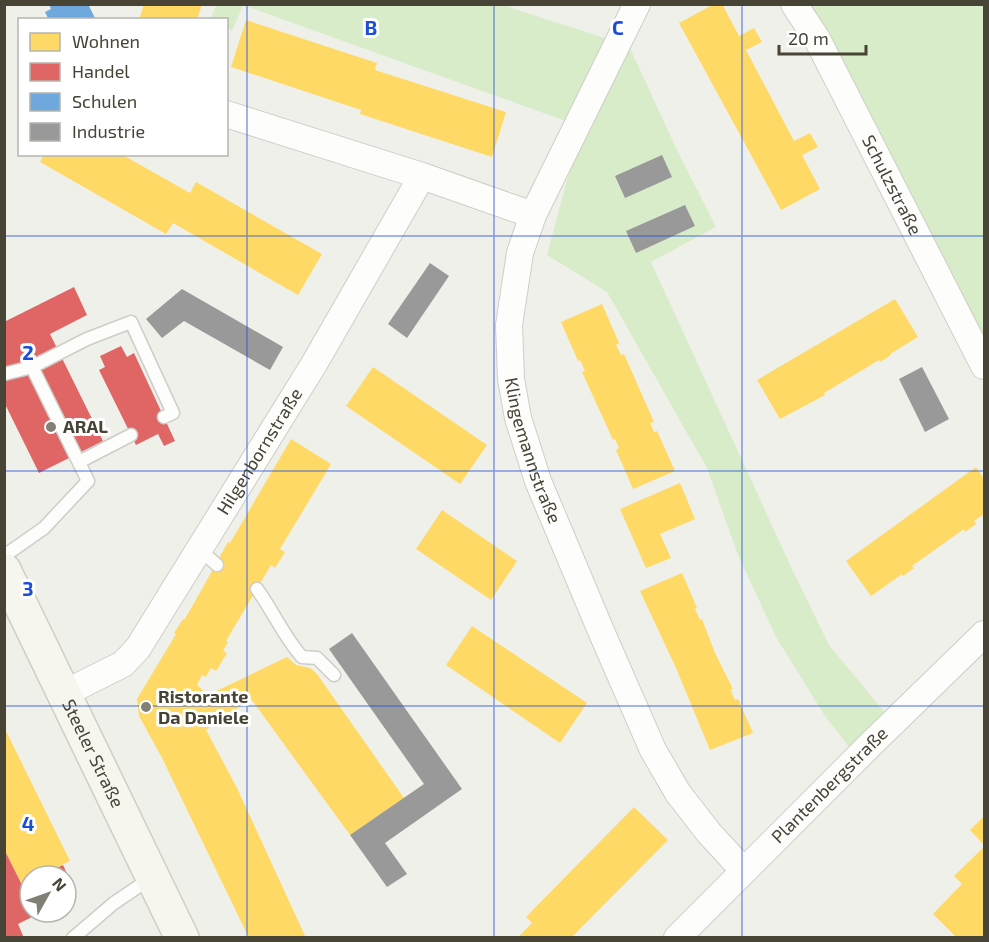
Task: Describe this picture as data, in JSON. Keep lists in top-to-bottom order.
{
  "streets": {
    "main road": ["Steeler Straße"],
    "street": [
      "Schulzstraße",
      "Klingemannstraße",
      "Hilgenbornstraße",
      "Plantenbergstraße"
    ]
  },
  "crossings": [
    ["Klingemannstraße", "Plantenbergstraße"],
    ["Hilgenbornstraße", "Steeler Straße"]
  ],
  "places": ["ARAL", "Ristorante Da Daniele"],
  "legend": [
    "Wohnen",
    "Handel",
    "Schulen",
    "Industrie"
  ],
  "scale_bar": "20 m",
  "north": "top right",
  "grid": {
    "columns": ["B", "C"],
    "rows": ["2", "3", "4"]
  }
}
